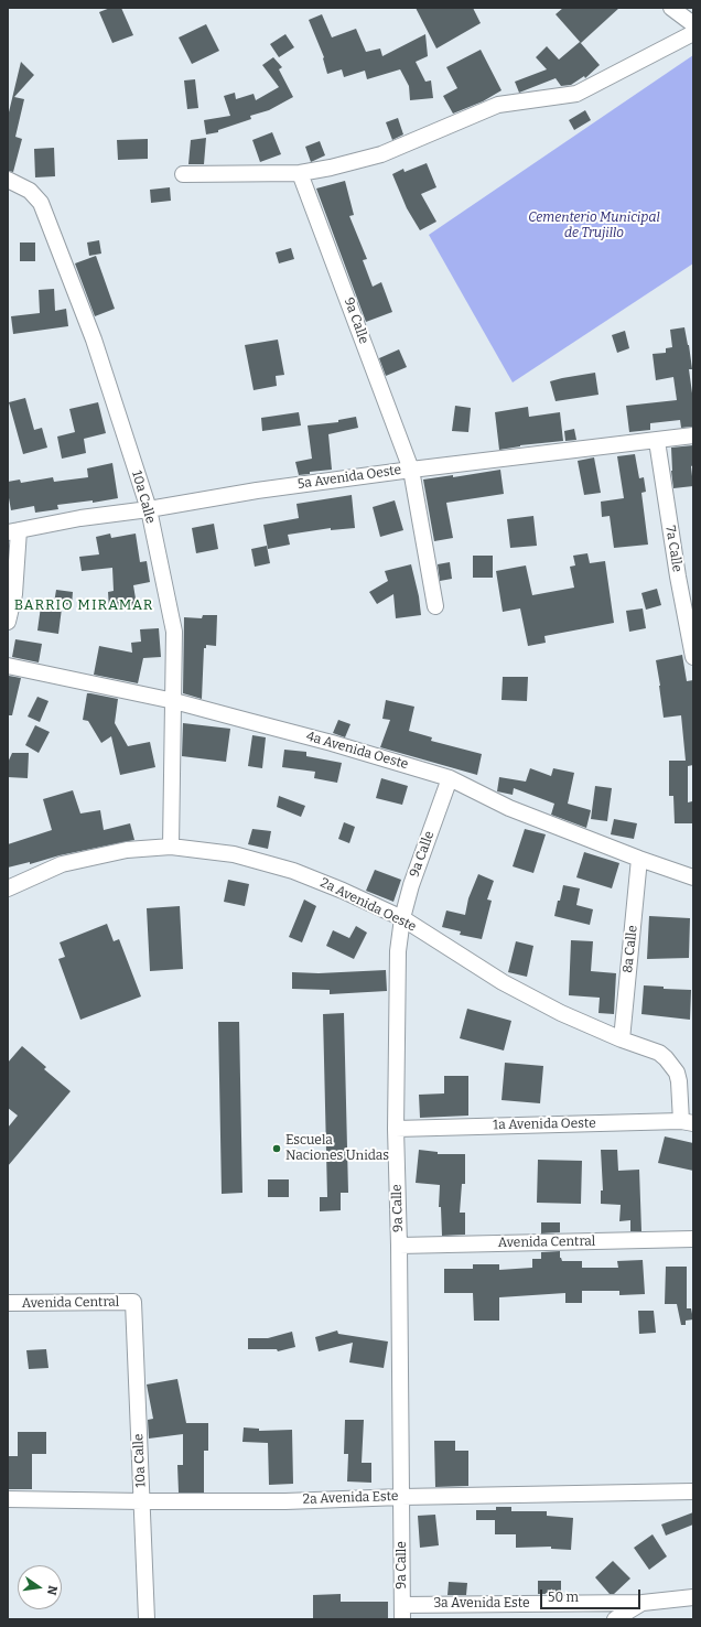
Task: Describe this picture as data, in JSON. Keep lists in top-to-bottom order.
{
  "streets": {
    "street": [
      "9a Calle",
      "5a Avenida Oeste",
      "10a Calle",
      "7a Calle",
      "4a Avenida Oeste",
      "2a Avenida Oeste",
      "8a Calle",
      "1a Avenida Oeste",
      "Avenida Central",
      "2a Avenida Este",
      "3a Avenida Este"
    ]
  },
  "crossings": [
    ["9a Calle", "5a Avenida Oeste"],
    ["9a Calle", "4a Avenida Oeste"],
    ["9a Calle", "2a Avenida Oeste"],
    ["9a Calle", "1a Avenida Oeste"],
    ["9a Calle", "Avenida Central"],
    ["9a Calle", "2a Avenida Este"],
    ["9a Calle", "3a Avenida Este"],
    ["5a Avenida Oeste", "10a Calle"],
    ["5a Avenida Oeste", "7a Calle"],
    ["10a Calle", "4a Avenida Oeste"],
    ["10a Calle", "2a Avenida Oeste"],
    ["10a Calle", "Avenida Central"],
    ["10a Calle", "2a Avenida Este"],
    ["4a Avenida Oeste", "8a Calle"],
    ["2a Avenida Oeste", "8a Calle"],
    ["2a Avenida Oeste", "1a Avenida Oeste"]
  ],
  "districts": ["BARRIO MIRAMAR"],
  "parks": ["Cementerio Municipal de Trujillo"],
  "places": ["Escuela Naciones Unidas"],
  "scale_bar": "50 m",
  "north": "right"
}
